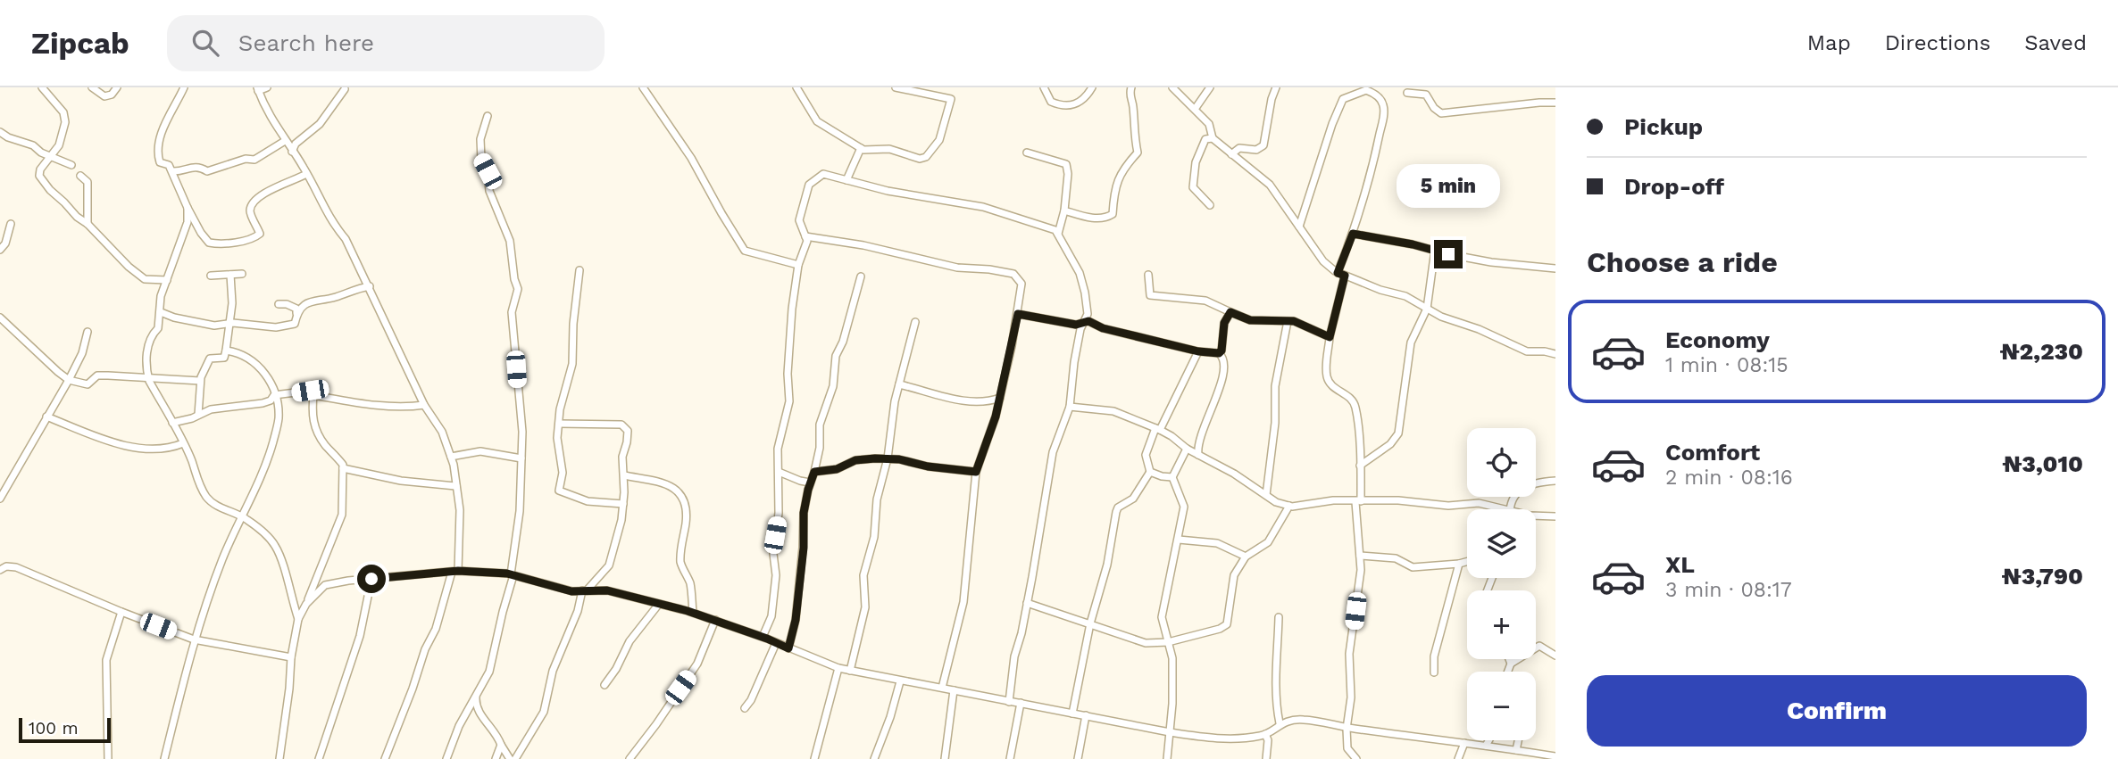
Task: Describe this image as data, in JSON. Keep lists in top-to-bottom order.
{
  "scale_bar": "100 m",
  "page": {
    "header": "Zipcab",
    "search": "Search here",
    "nav": ["Map", "Directions", "Saved"],
    "banner": ["Pickup", "Drop-off"],
    "bubble": "5 min",
    "heading": "Choose a ride",
    "list": [
      {
        "name": "Economy",
        "note": "1 min · 08:15",
        "value": "₦2,230"
      },
      {
        "name": "Comfort",
        "note": "2 min · 08:16",
        "value": "₦3,010"
      },
      {
        "name": "XL",
        "note": "3 min · 08:17",
        "value": "₦3,790"
      }
    ],
    "map_buttons": ["+", "−"],
    "buttons": "Confirm",
    "scale": "100 m"
  }
}
